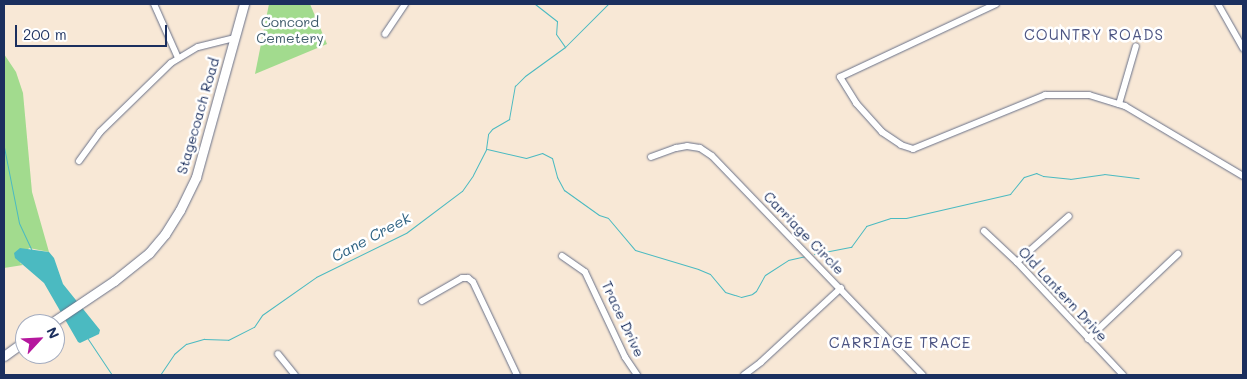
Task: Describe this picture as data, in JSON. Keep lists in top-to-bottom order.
{
  "streets": {
    "street": [
      "Stagecoach Road",
      "Carriage Circle",
      "Old Lantern Drive",
      "Trace Drive"
    ]
  },
  "districts": ["COUNTRY ROADS", "CARRIAGE TRACE"],
  "water": ["Cane Creek"],
  "parks": ["Concord Cemetery"],
  "scale_bar": "200 m",
  "north": "top right"
}
